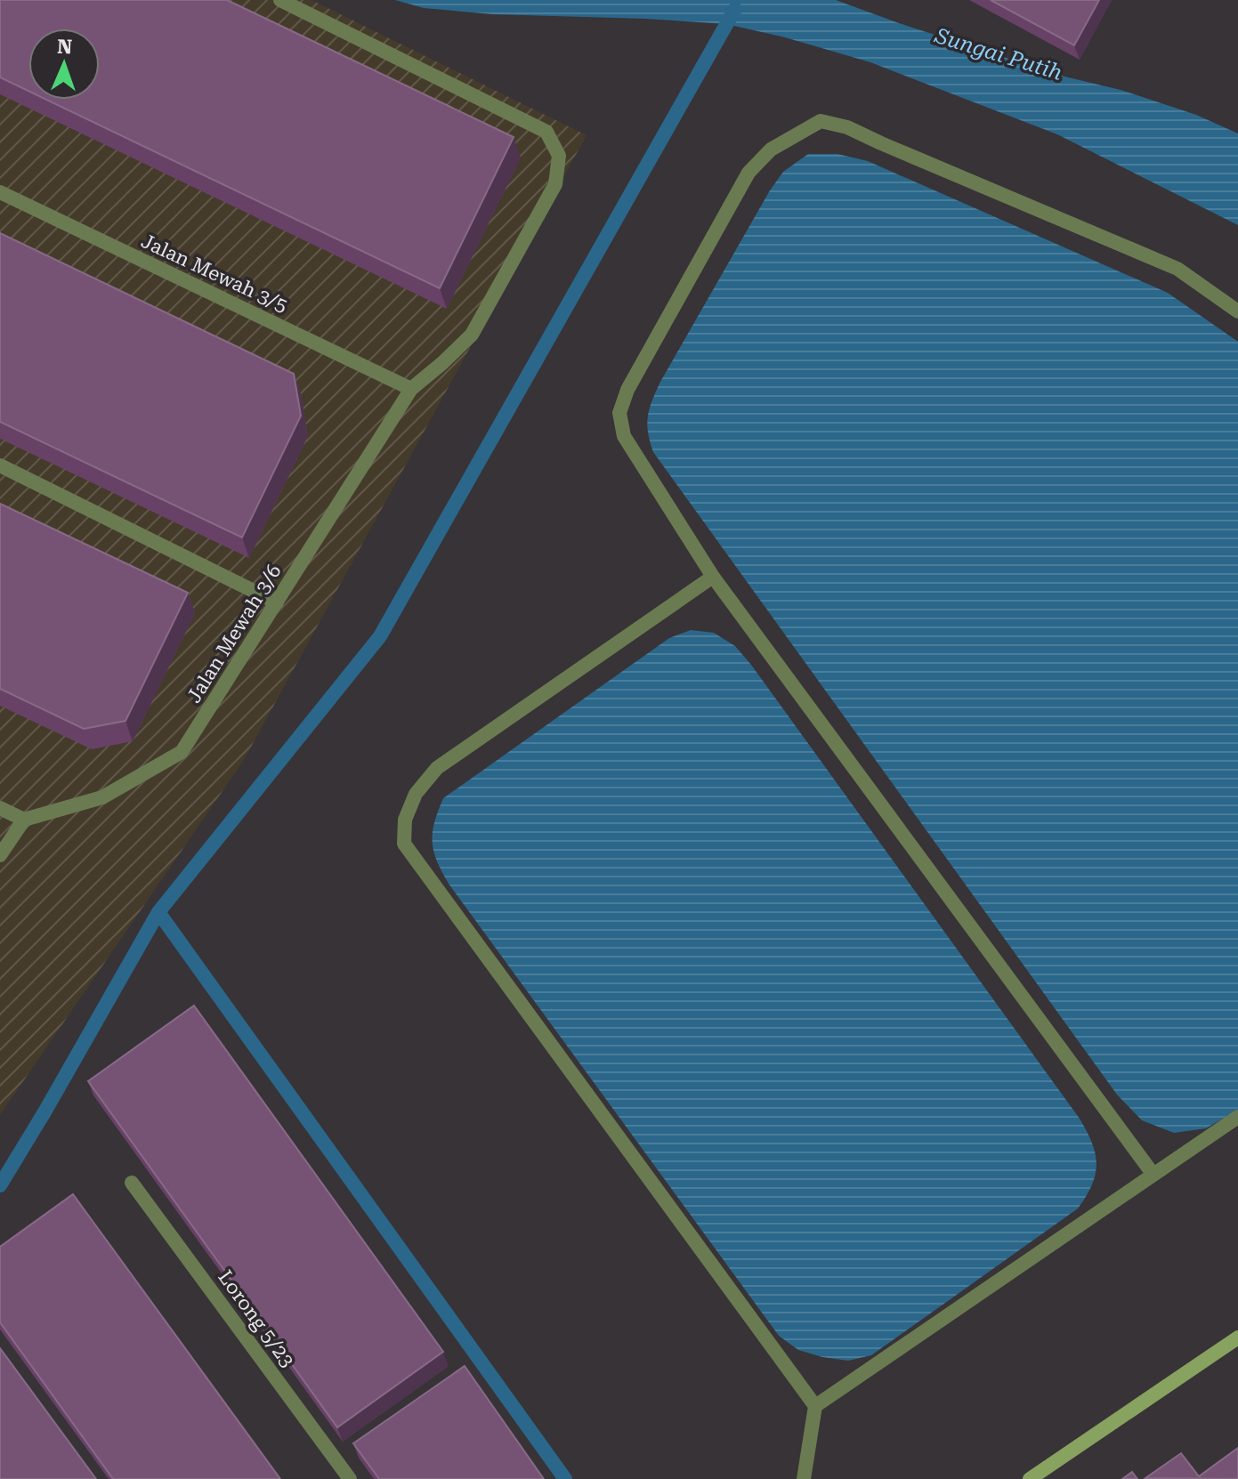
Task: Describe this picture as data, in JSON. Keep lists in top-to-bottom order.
{
  "streets": {
    "street": ["Jalan Mewah 3/5", "Jalan Mewah 3/6", "Lorong 5/23"]
  },
  "crossings": [
    ["Jalan Mewah 3/5", "Jalan Mewah 3/6"]
  ],
  "water": ["Sungai Putih"],
  "north": "top"
}
